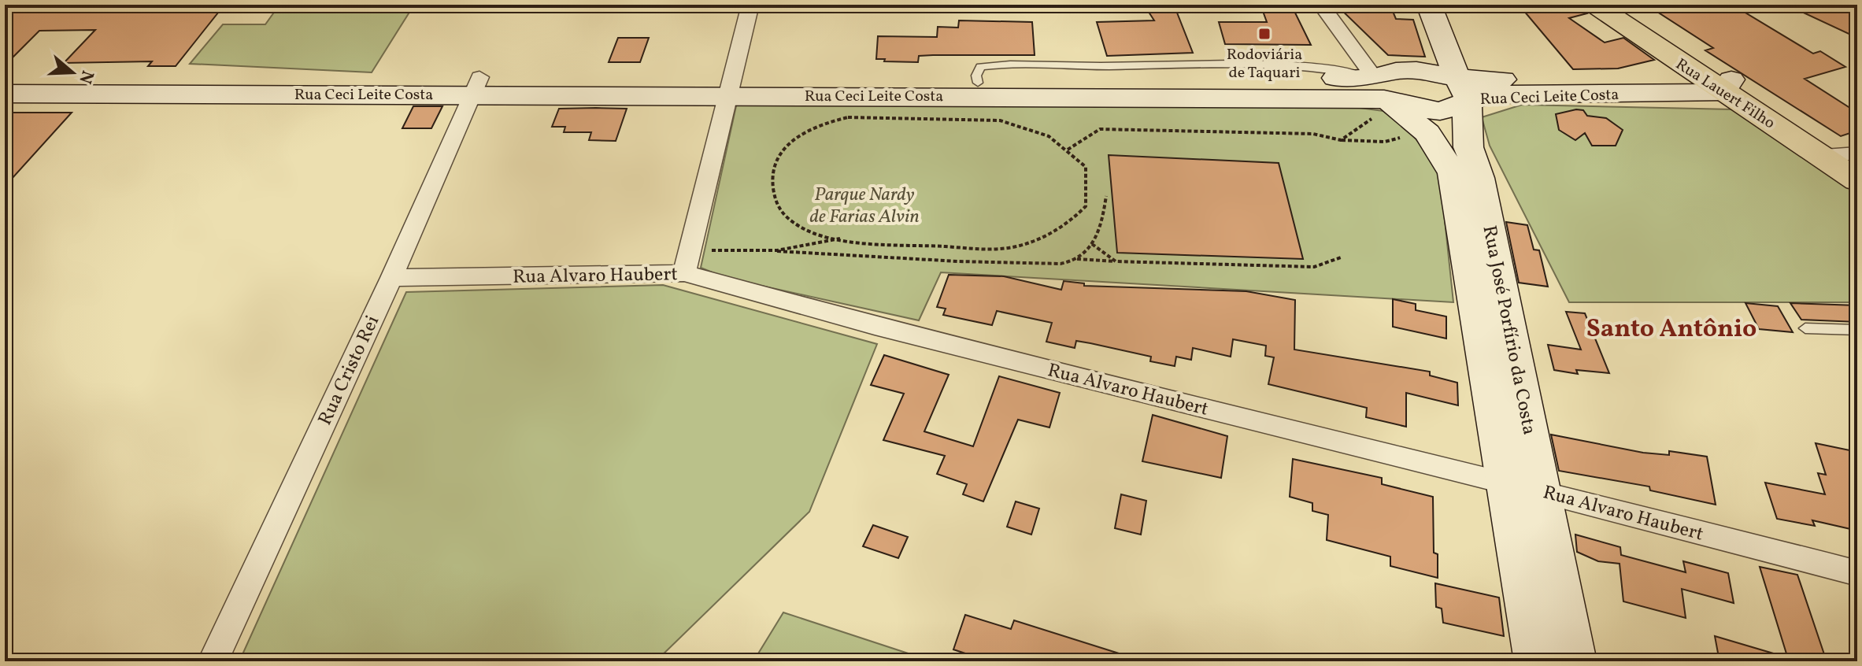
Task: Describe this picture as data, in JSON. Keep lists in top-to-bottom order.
{
  "streets": {
    "main road": ["Rua Lauert Filho"],
    "street": [
      "Rua Ceci Leite Costa",
      "Rua Alvaro Haubert",
      "Rua José Porfírio da Costa",
      "Rua Cristo Rei"
    ]
  },
  "crossings": [
    ["Rua Lauert Filho", "Rua Ceci Leite Costa"],
    ["Rua Ceci Leite Costa", "Rua José Porfírio da Costa"],
    ["Rua Ceci Leite Costa", "Rua Cristo Rei"],
    ["Rua Alvaro Haubert", "Rua José Porfírio da Costa"],
    ["Rua Alvaro Haubert", "Rua Cristo Rei"]
  ],
  "districts": ["Santo Antônio"],
  "parks": ["Parque Nardy de Farias Alvin"],
  "places": {
    "transit": ["Rodoviária de Taquari"]
  },
  "north": "right"
}
